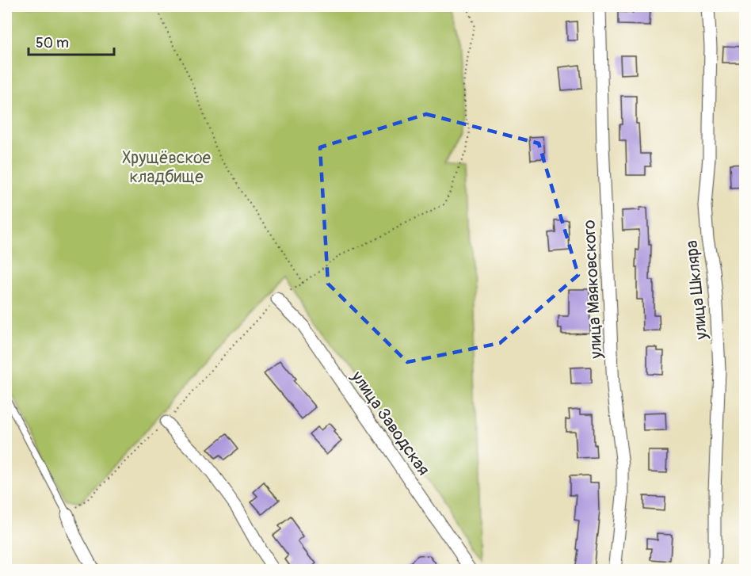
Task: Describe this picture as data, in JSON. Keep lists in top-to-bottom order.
{
  "streets": {
    "street": ["улица Маяковского", "улица Шкляра", "улица Заводская"]
  },
  "parks": ["Хрущёвское кладбище"],
  "scale_bar": "50 m"
}
